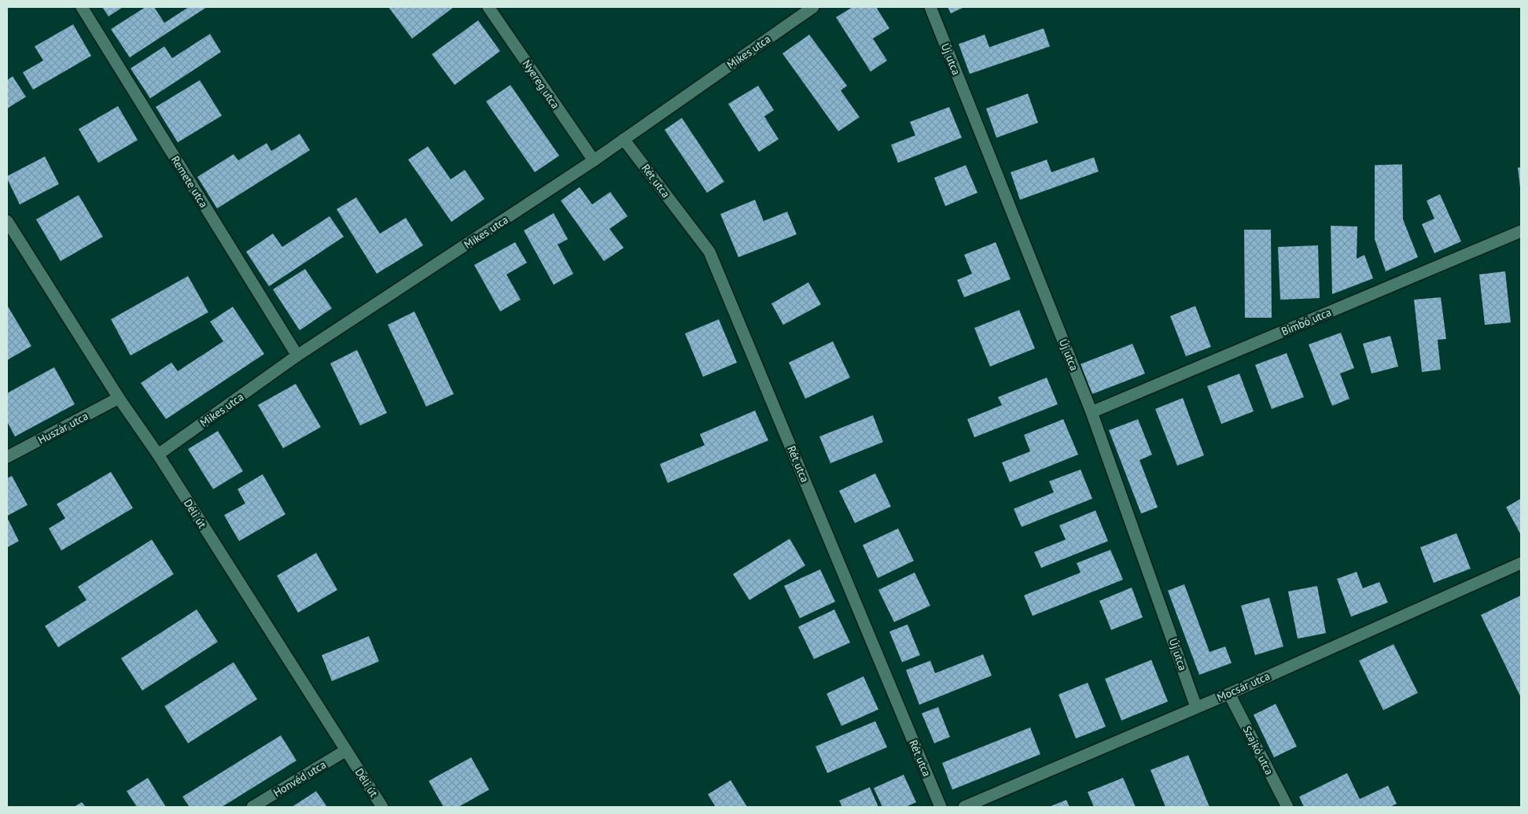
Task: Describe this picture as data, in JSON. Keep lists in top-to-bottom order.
{
  "streets": {
    "street": [
      "Mikes utca",
      "Új utca",
      "Nyereg utca",
      "Rét utca",
      "Remete utca",
      "Bimbó utca",
      "Huszár utca",
      "Déli út",
      "Mocsár utca",
      "Szajkó utca",
      "Honvéd utca"
    ]
  },
  "crossings": [
    ["Mikes utca", "Nyereg utca"],
    ["Mikes utca", "Rét utca"],
    ["Mikes utca", "Remete utca"],
    ["Mikes utca", "Déli út"],
    ["Új utca", "Bimbó utca"],
    ["Új utca", "Mocsár utca"],
    ["Huszár utca", "Déli út"],
    ["Déli út", "Honvéd utca"],
    ["Mocsár utca", "Szajkó utca"]
  ]
}
